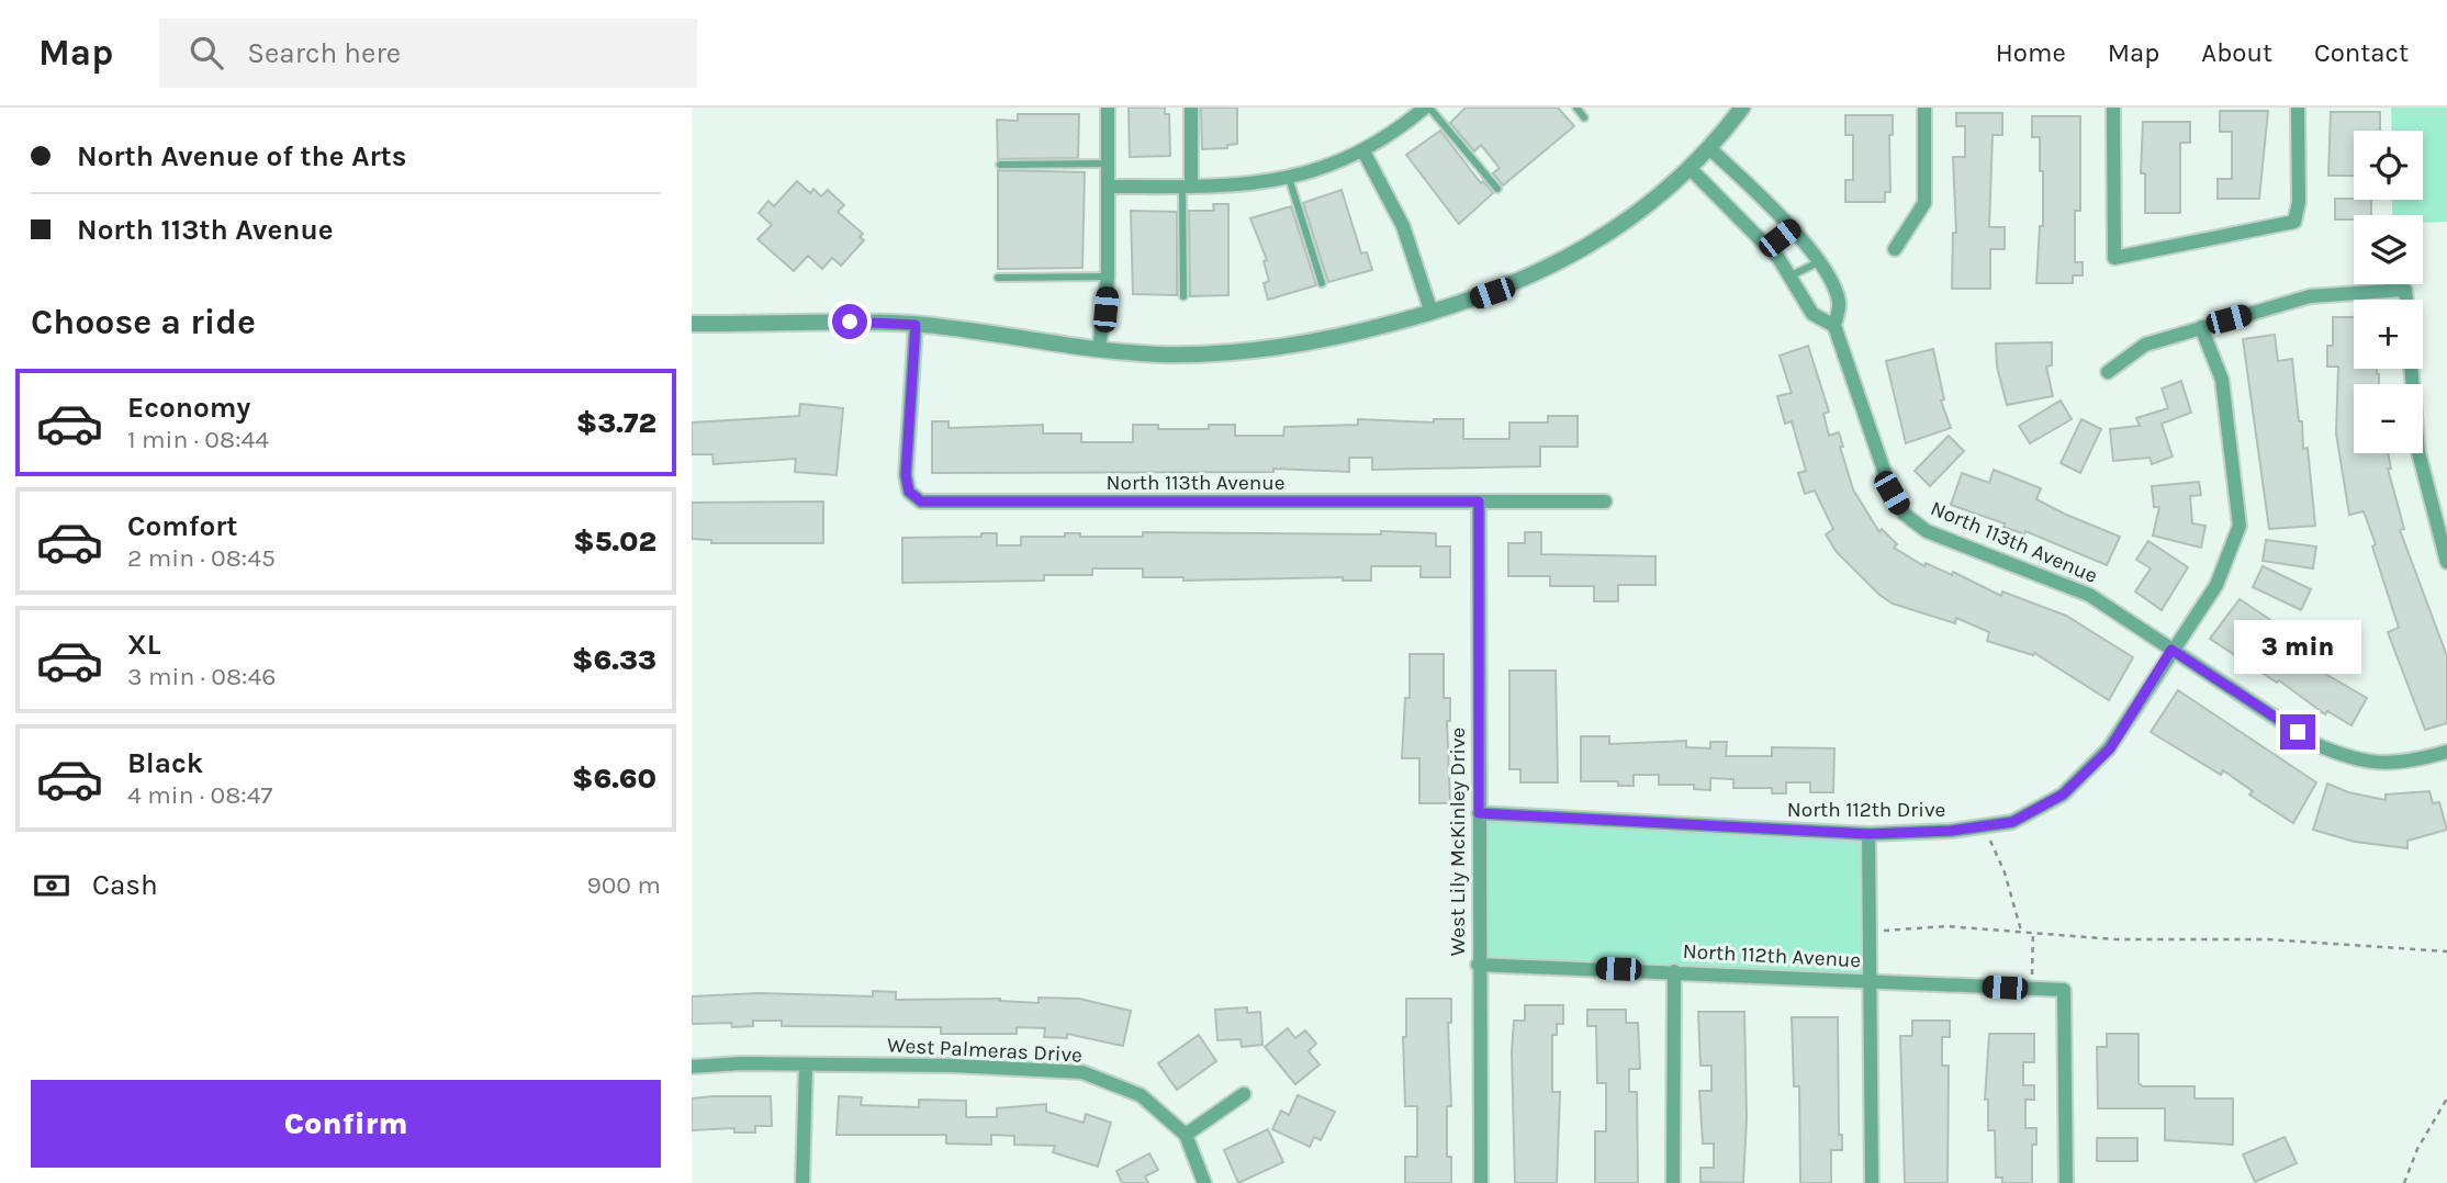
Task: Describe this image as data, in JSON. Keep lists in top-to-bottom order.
{
  "streets": {
    "street": [
      "North 113th Avenue",
      "North 112th Drive",
      "West Lily McKinley Drive",
      "North 112th Avenue",
      "West Palmeras Drive"
    ]
  },
  "crossings": [
    ["North 113th Avenue", "North 112th Drive"],
    ["North 113th Avenue", "West Lily McKinley Drive"],
    ["North 112th Drive", "West Lily McKinley Drive"],
    ["West Lily McKinley Drive", "North 112th Avenue"]
  ],
  "page": {
    "header": "Map",
    "search": "Search here",
    "nav": [
      "Home",
      "Map",
      "About",
      "Contact"
    ],
    "banner": ["North Avenue of the Arts", "North 113th Avenue"],
    "map_buttons": ["+", "−"],
    "heading": "Choose a ride",
    "list": [
      {
        "name": "Economy",
        "note": "1 min · 08:44",
        "value": "$3.72"
      },
      {
        "name": "Comfort",
        "note": "2 min · 08:45",
        "value": "$5.02"
      },
      {
        "name": "XL",
        "note": "3 min · 08:46",
        "value": "$6.33"
      },
      {
        "name": "Black",
        "note": "4 min · 08:47",
        "value": "$6.60"
      }
    ],
    "bubble": "3 min",
    "pay": ["Cash", "900 m"],
    "buttons": "Confirm"
  }
}
